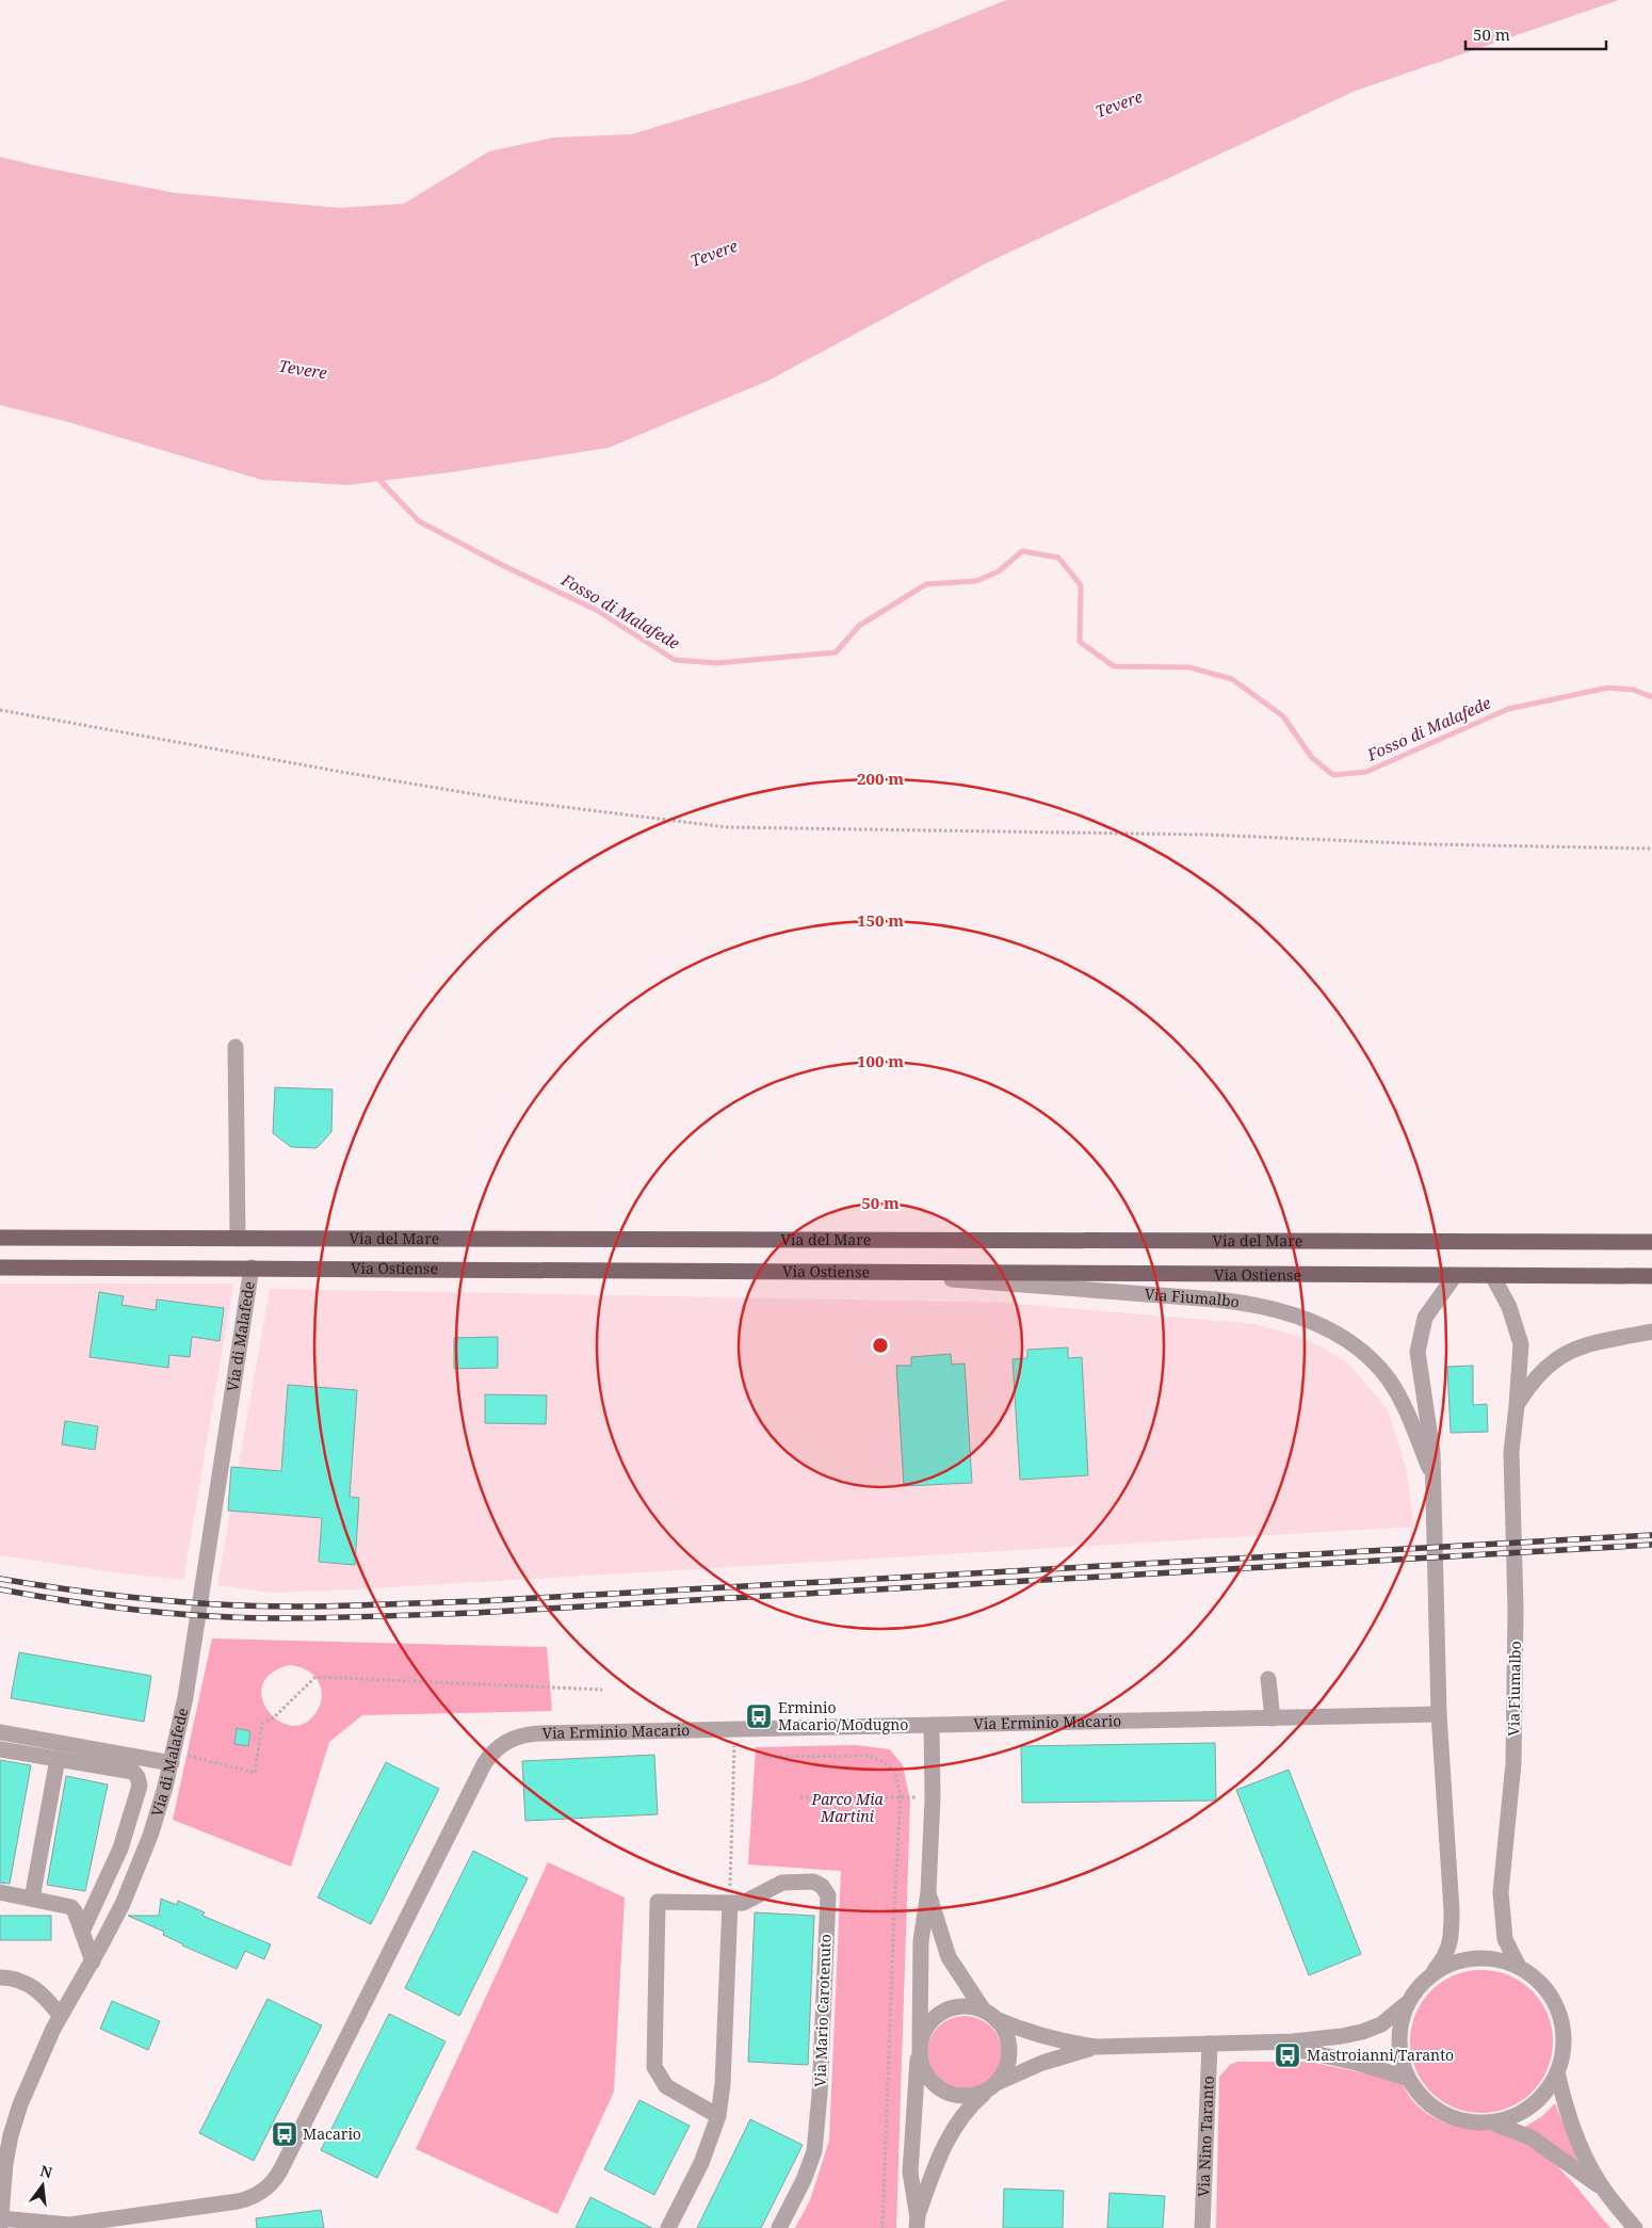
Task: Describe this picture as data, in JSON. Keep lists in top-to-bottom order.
{
  "streets": {
    "main road": ["Via del Mare", "Via Ostiense"],
    "street": [
      "Via Fiumalbo",
      "Via di Malafede",
      "Via Erminio Macario",
      "Via Mario Carotenuto",
      "Via Nino Taranto"
    ]
  },
  "crossings": [
    ["Via Ostiense", "Via Fiumalbo"],
    ["Via Ostiense", "Via di Malafede"],
    ["Via Fiumalbo", "Via Erminio Macario"],
    ["Via di Malafede", "Via Erminio Macario"]
  ],
  "water": ["Tevere", "Fosso di Malafede"],
  "parks": ["Parco Mia Martini"],
  "places": {
    "bus stop": ["Erminio Macario/Modugno", "Mastroianni/Taranto", "Macario"]
  },
  "scale_bar": "50 m",
  "north": "top",
  "rings": [
    "200 m",
    "150 m",
    "100 m",
    "50 m"
  ]
}
